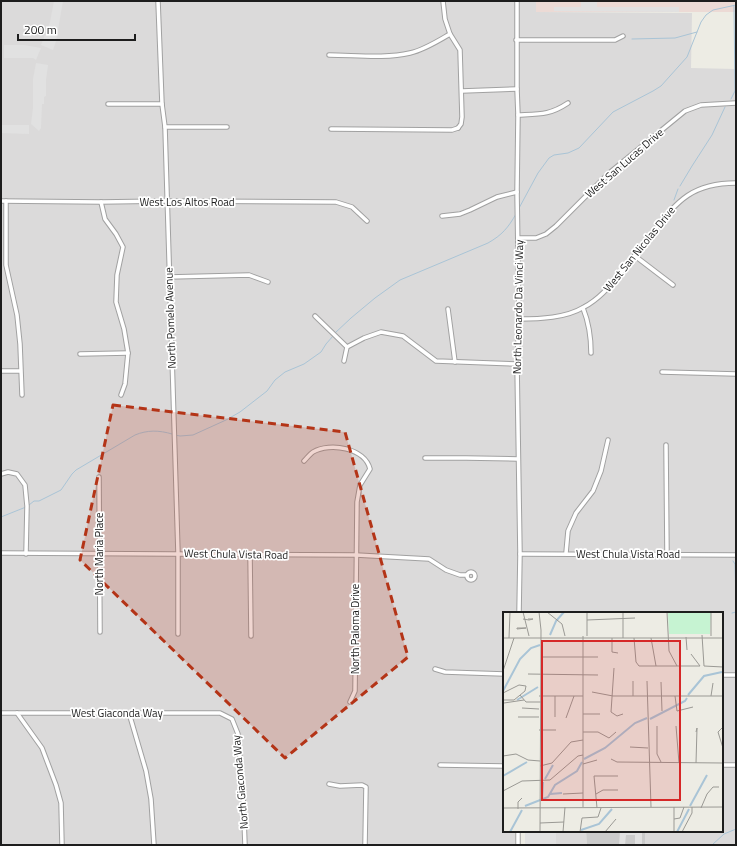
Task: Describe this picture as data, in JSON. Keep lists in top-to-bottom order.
{
  "streets": {
    "street": [
      "West San Lucas Drive",
      "West Los Altos Road",
      "West San Nicolas Drive",
      "North Leonardo Da Vinci Way",
      "North Pomelo Avenue",
      "North Maria Place",
      "West Chula Vista Road",
      "North Paloma Drive",
      "West Giaconda Way",
      "North Giaconda Way"
    ]
  },
  "crossings": [
    ["West San Lucas Drive", "North Leonardo Da Vinci Way"],
    ["West Los Altos Road", "North Pomelo Avenue"],
    ["West San Nicolas Drive", "North Leonardo Da Vinci Way"],
    ["North Leonardo Da Vinci Way", "West Chula Vista Road"],
    ["North Pomelo Avenue", "West Chula Vista Road"],
    ["North Maria Place", "West Chula Vista Road"],
    ["West Chula Vista Road", "North Paloma Drive"],
    ["West Giaconda Way", "North Giaconda Way"]
  ],
  "scale_bar": "200 m"
}
